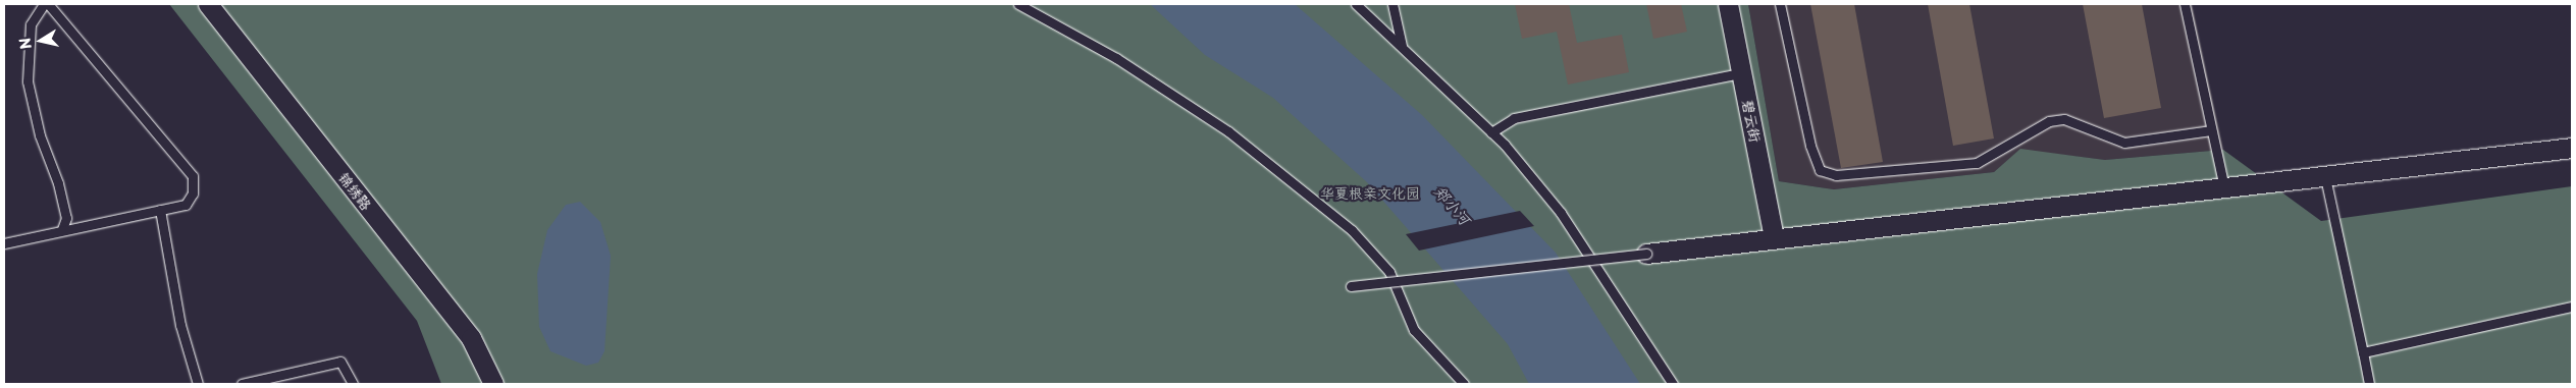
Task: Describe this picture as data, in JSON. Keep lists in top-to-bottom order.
{
  "streets": {
    "street": ["碧云街", "锦绣路"]
  },
  "water": ["郑小河"],
  "parks": ["华夏根亲文化园"],
  "north": "left"
}
